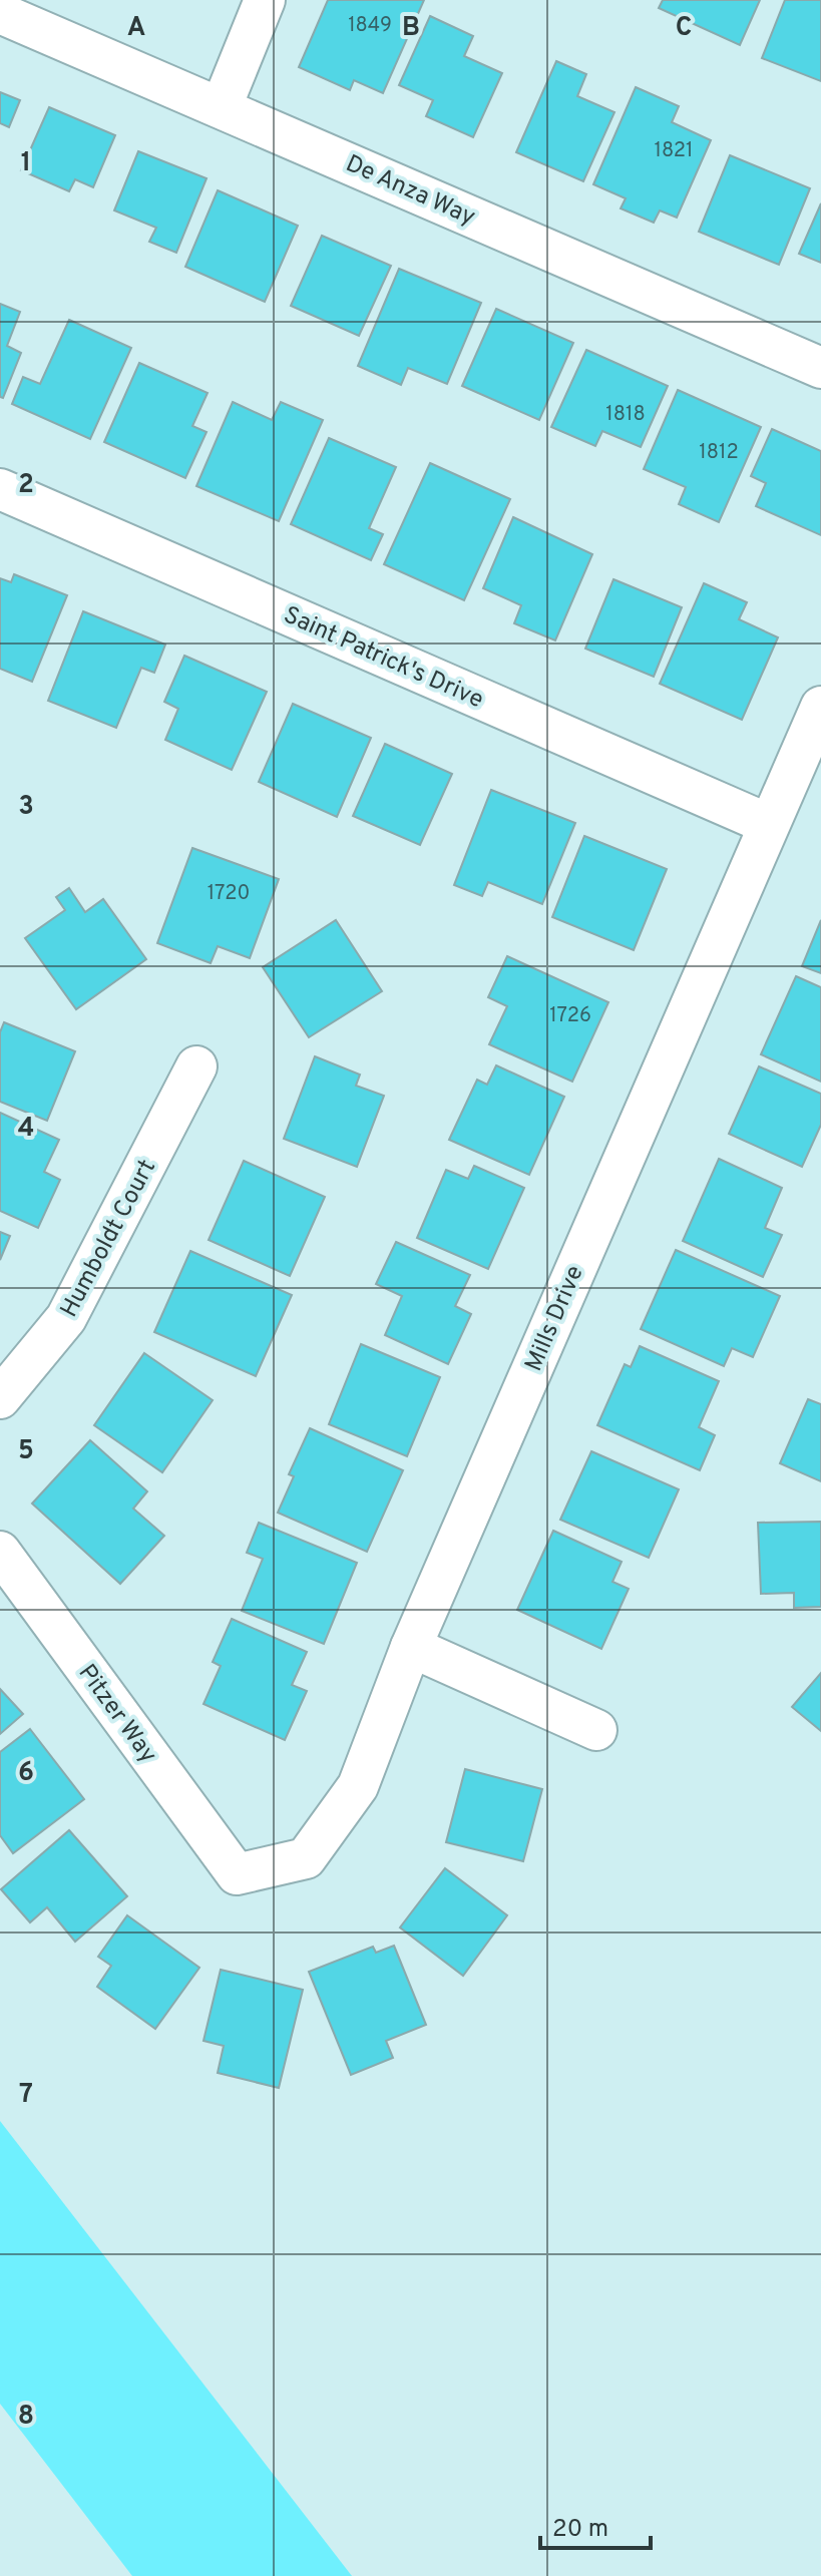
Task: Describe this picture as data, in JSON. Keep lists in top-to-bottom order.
{
  "streets": {
    "street": [
      "De Anza Way",
      "Saint Patrick's Drive",
      "Humboldt Court",
      "Mills Drive",
      "Pitzer Way"
    ]
  },
  "crossings": [
    ["Saint Patrick's Drive", "Mills Drive"],
    ["Mills Drive", "Pitzer Way"]
  ],
  "house_numbers": [
    "1849",
    "1821",
    "1818",
    "1812",
    "1720",
    "1726"
  ],
  "scale_bar": "20 m",
  "grid": {
    "columns": ["A", "B", "C"],
    "rows": [
      "1",
      "2",
      "3",
      "4",
      "5",
      "6",
      "7",
      "8"
    ]
  }
}
